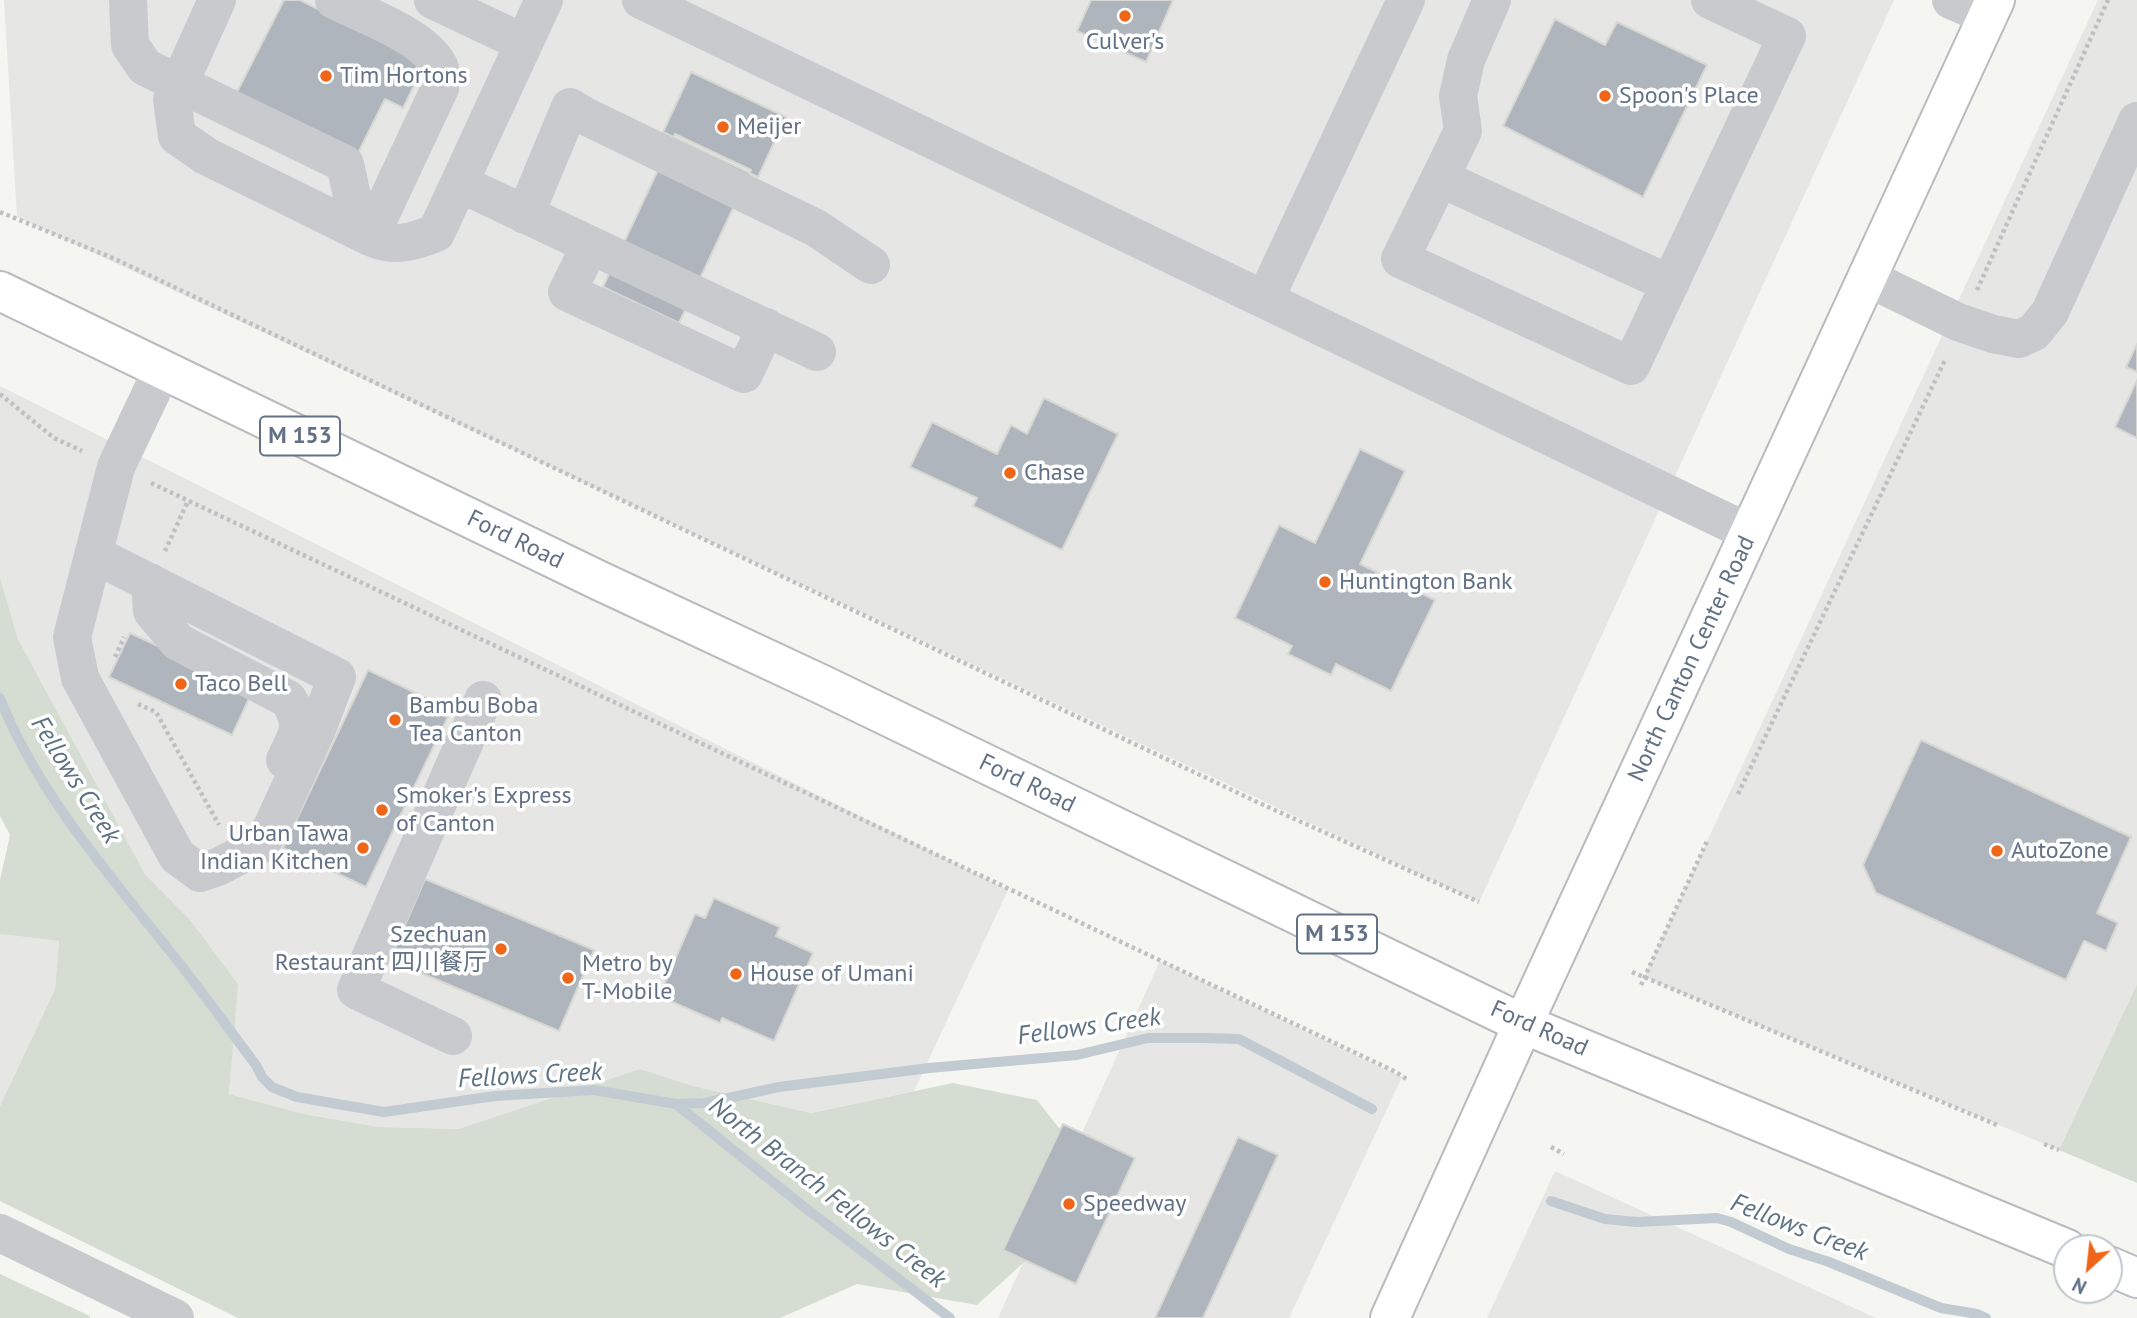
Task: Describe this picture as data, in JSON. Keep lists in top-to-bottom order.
{
  "streets": {
    "main road": ["M 153", "Ford Road", "North Canton Center Road"]
  },
  "crossings": [
    ["Ford Road", "North Canton Center Road"]
  ],
  "water": ["Fellows Creek", "North Branch Fellows Creek"],
  "places": [
    "Culver's",
    "Tim Hortons",
    "Spoon's Place",
    "Meijer",
    "Chase",
    "Huntington Bank",
    "Taco Bell",
    "Bambu Boba Tea Canton",
    "Smoker's Express of Canton",
    "Urban Tawa Indian Kitchen",
    "AutoZone",
    "Szechuan Restaurant 四川餐厅",
    "House of Umani",
    "Metro by T-Mobile",
    "Speedway"
  ],
  "north": "bottom left"
}
